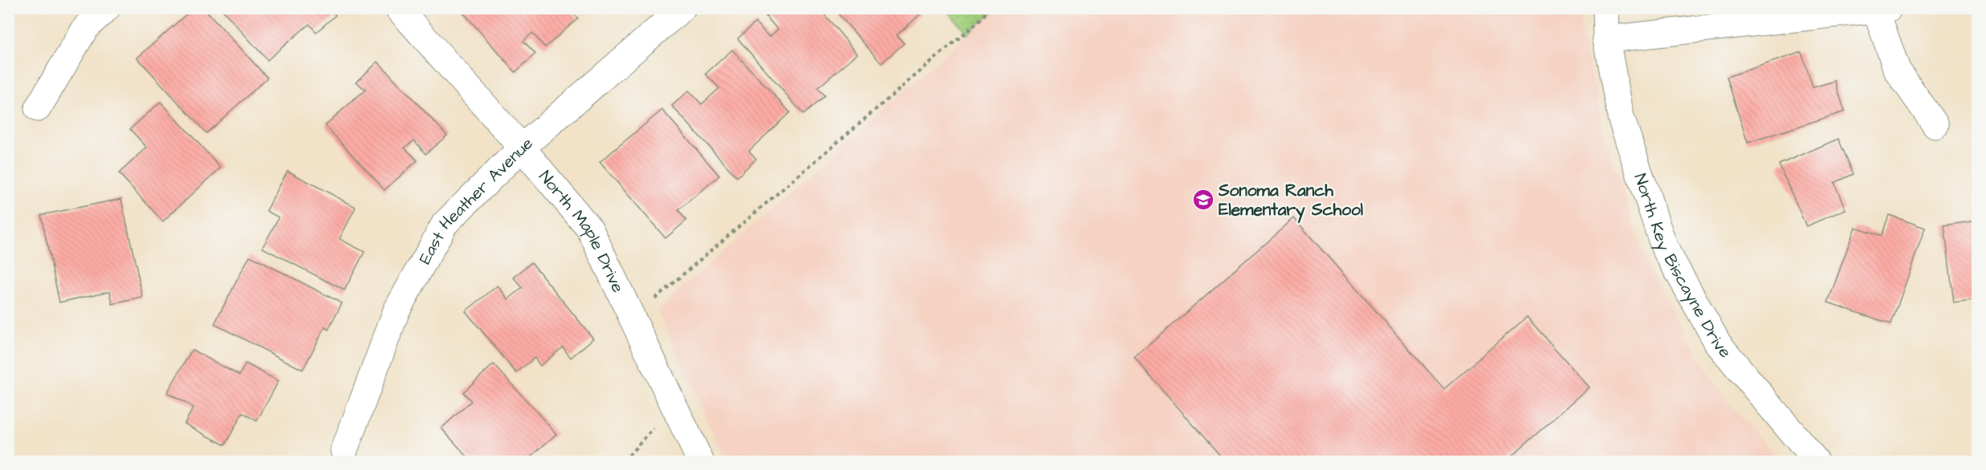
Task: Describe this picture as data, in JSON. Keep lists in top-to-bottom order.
{
  "streets": {
    "street": ["East Heather Avenue", "North Maple Drive", "North Key Biscayne Drive"]
  },
  "crossings": [
    ["East Heather Avenue", "North Maple Drive"]
  ],
  "places": {
    "school or university": ["Sonoma Ranch Elementary School"]
  }
}
